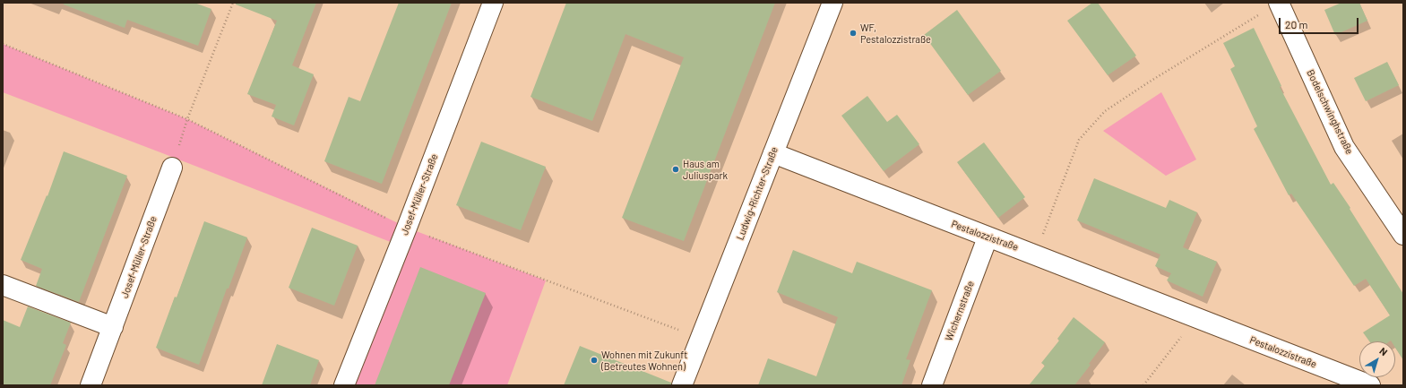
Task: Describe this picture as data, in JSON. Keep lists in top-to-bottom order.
{
  "streets": {
    "street": [
      "Bodelschwinghstraße",
      "Ludwig-Richter-Straße",
      "Josef-Müller-Straße",
      "Pestalozzistraße",
      "Wichernstraße"
    ]
  },
  "crossings": [
    ["Ludwig-Richter-Straße", "Pestalozzistraße"],
    ["Pestalozzistraße", "Wichernstraße"]
  ],
  "places": ["WF, Pestalozzistraße", "Haus am Juliuspark", "Wohnen mit Zukunft (Betreutes Wohnen)"],
  "scale_bar": "20 m",
  "north": "top right"
}
